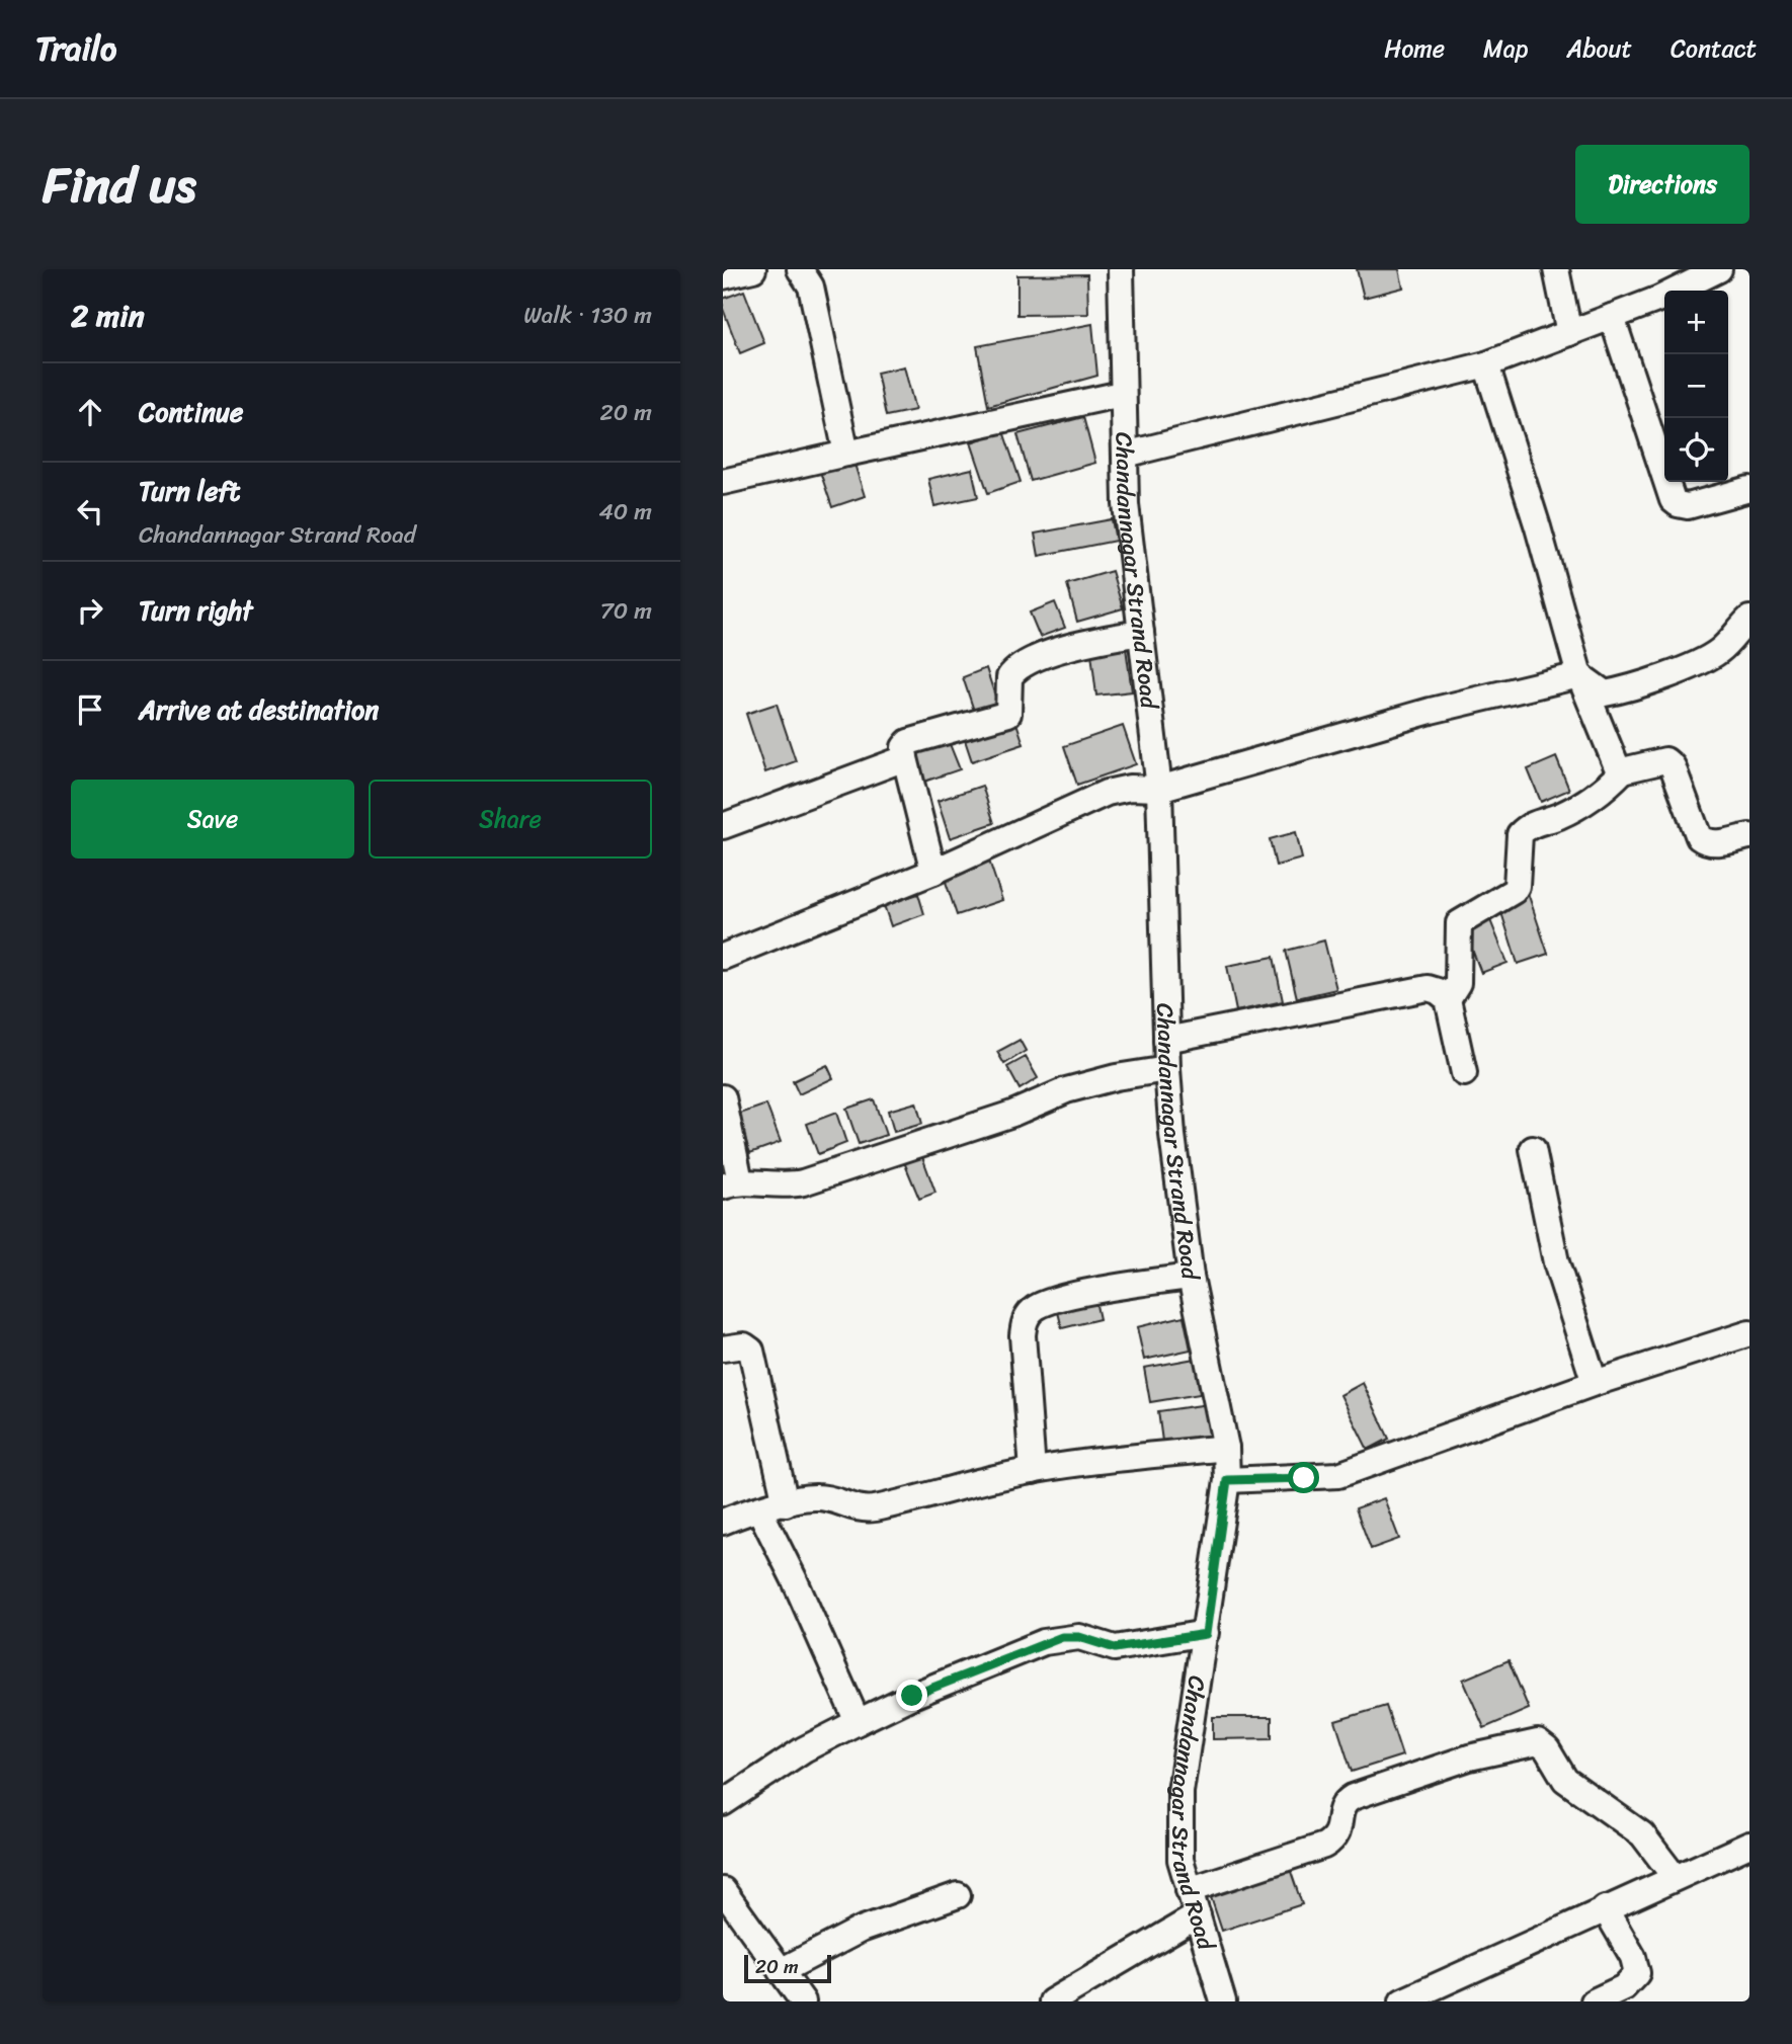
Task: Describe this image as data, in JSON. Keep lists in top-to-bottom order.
{
  "streets": {
    "street": ["Chandannagar Strand Road"]
  },
  "scale_bar": "20 m",
  "page": {
    "header": "Trailo",
    "nav": [
      "Home",
      "Map",
      "About",
      "Contact"
    ],
    "title": "Find us",
    "buttons": [
      "Directions",
      ["Save", "Share"]
    ],
    "heading": ["2 min", "Walk · 130 m"],
    "map_buttons": ["+", "−"],
    "list": [
      ["Continue", "20 m"],
      ["Turn left", "Chandannagar Strand Road", "40 m"],
      ["Turn right", "70 m"],
      "Arrive at destination"
    ],
    "scale": "20 m"
  }
}
